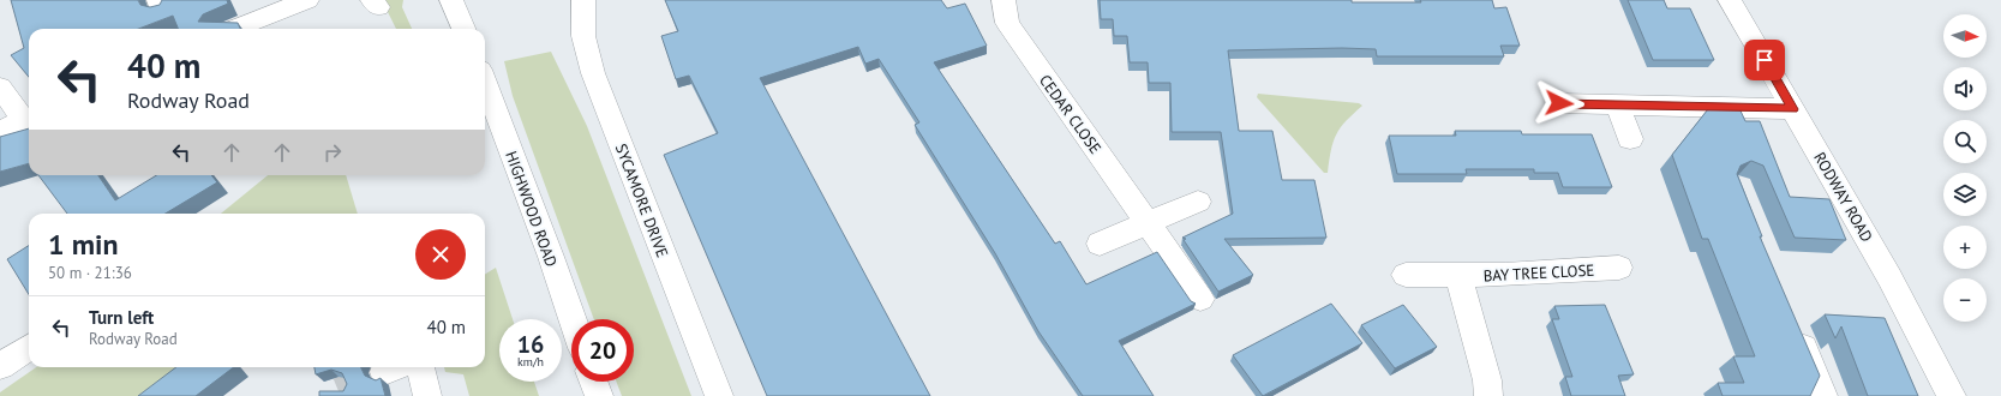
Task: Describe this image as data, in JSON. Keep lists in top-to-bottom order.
{
  "streets": {
    "street": [
      "CEDAR CLOSE",
      "RODWAY ROAD",
      "SYCAMORE DRIVE",
      "HIGHWOOD ROAD",
      "BAY TREE CLOSE"
    ]
  },
  "north": "right",
  "page": {
    "map_buttons": ["+", "−"],
    "turn": ["40 m", "Rodway Road"],
    "heading": ["1 min", "50 m · 21:36"],
    "list": [
      {
        "name": "Turn left",
        "note": "Rodway Road",
        "value": "40 m"
      }
    ],
    "speed": "16 km/h",
    "limit": "20"
  }
}
